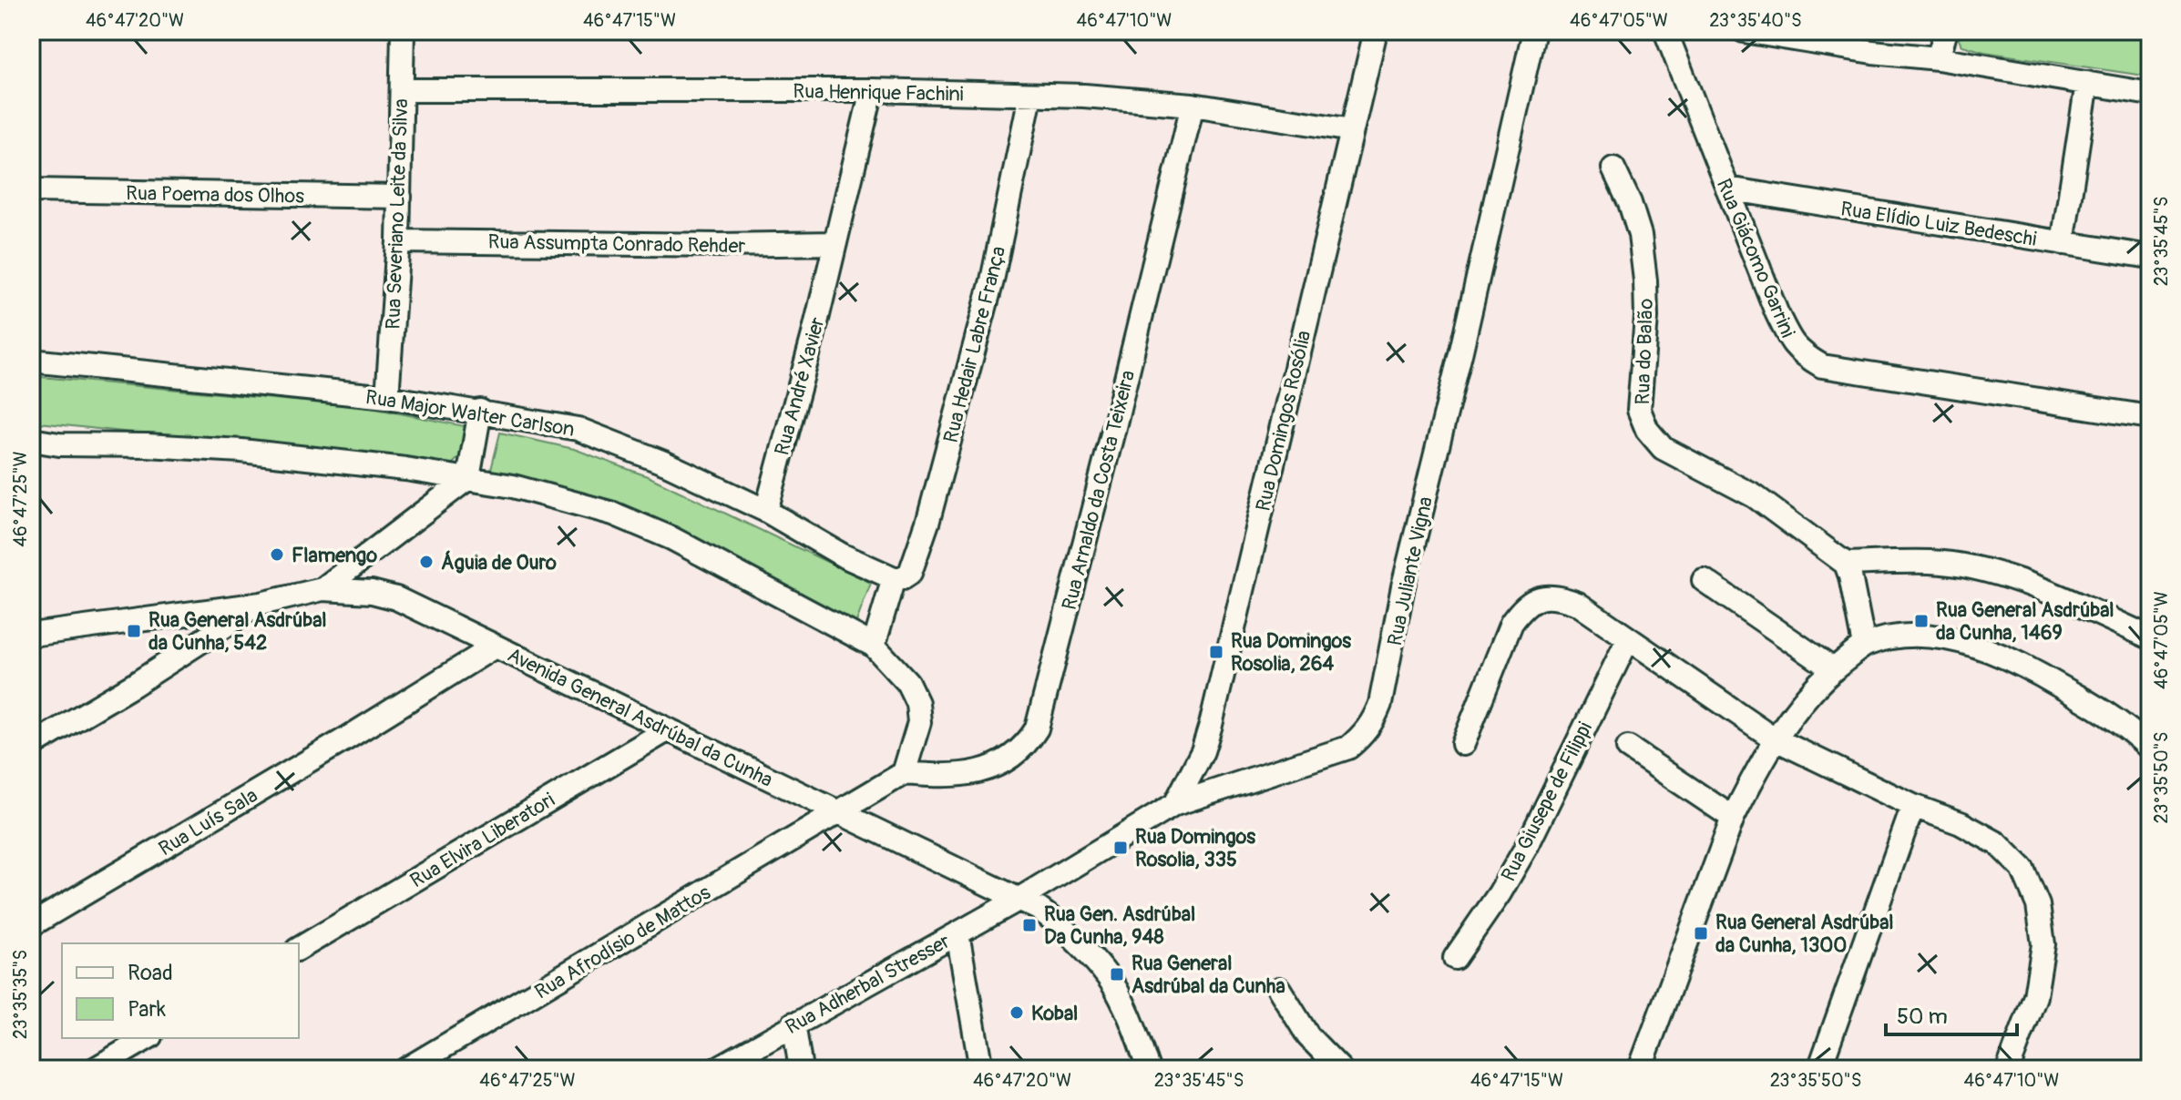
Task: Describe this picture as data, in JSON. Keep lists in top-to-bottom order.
{
  "streets": {
    "street": [
      "Rua Henrique Fachini",
      "Rua Poema dos Olhos",
      "Rua Severiano Leite da Silva",
      "Rua Elídio Luiz Bedeschi",
      "Rua Assumpta Conrado Rehder",
      "Rua Giácomo Garrini",
      "Rua Hedair Labre França",
      "Rua do Balão",
      "Rua André Xavier",
      "Rua Major Walter Carlson",
      "Rua Domingos Rosólia",
      "Rua Arnaldo da Costa Teixeira",
      "Rua Juliante Vigna",
      "Avenida General Asdrúbal da Cunha",
      "Rua Giusepe de Filippi",
      "Rua Luís Sala",
      "Rua Elvira Liberatori",
      "Rua Afrodísio de Mattos",
      "Rua Adherbal Stresser"
    ]
  },
  "crossings": [
    ["Rua Henrique Fachini", "Rua Severiano Leite da Silva"],
    ["Rua Henrique Fachini", "Rua Hedair Labre França"],
    ["Rua Henrique Fachini", "Rua André Xavier"],
    ["Rua Henrique Fachini", "Rua Domingos Rosólia"],
    ["Rua Henrique Fachini", "Rua Arnaldo da Costa Teixeira"],
    ["Rua Poema dos Olhos", "Rua Severiano Leite da Silva"],
    ["Rua Severiano Leite da Silva", "Rua Assumpta Conrado Rehder"],
    ["Rua Severiano Leite da Silva", "Rua Major Walter Carlson"],
    ["Rua Elídio Luiz Bedeschi", "Rua Giácomo Garrini"],
    ["Rua Assumpta Conrado Rehder", "Rua André Xavier"],
    ["Rua Hedair Labre França", "Rua Major Walter Carlson"],
    ["Rua André Xavier", "Rua Major Walter Carlson"],
    ["Rua Domingos Rosólia", "Rua Juliante Vigna"],
    ["Rua Juliante Vigna", "Avenida General Asdrúbal da Cunha"],
    ["Rua Juliante Vigna", "Rua Adherbal Stresser"],
    ["Avenida General Asdrúbal da Cunha", "Rua Luís Sala"],
    ["Avenida General Asdrúbal da Cunha", "Rua Elvira Liberatori"],
    ["Avenida General Asdrúbal da Cunha", "Rua Afrodísio de Mattos"],
    ["Avenida General Asdrúbal da Cunha", "Rua Adherbal Stresser"]
  ],
  "places": {
    "other": ["Flamengo", "Águia de Ouro", "Kobal"],
    "transit": [
      "Rua General Asdrúbal da Cunha, 1469",
      "Rua General Asdrúbal da Cunha, 542",
      "Rua Domingos Rosolia, 264",
      "Rua Domingos Rosolia, 335",
      "Rua Gen. Asdrúbal Da Cunha, 948",
      "Rua General Asdrúbal da Cunha, 1300",
      "Rua General Asdrúbal da Cunha"
    ]
  },
  "legend": ["Road", "Park"],
  "scale_bar": "50 m",
  "coordinates": [
    "46°47'20\"W",
    "46°47'15\"W",
    "46°47'10\"W",
    "46°47'05\"W",
    "23°35'40\"S",
    "23°35'45\"S",
    "46°47'25\"W",
    "23°35'50\"S",
    "23°35'35\"S"
  ]
}
